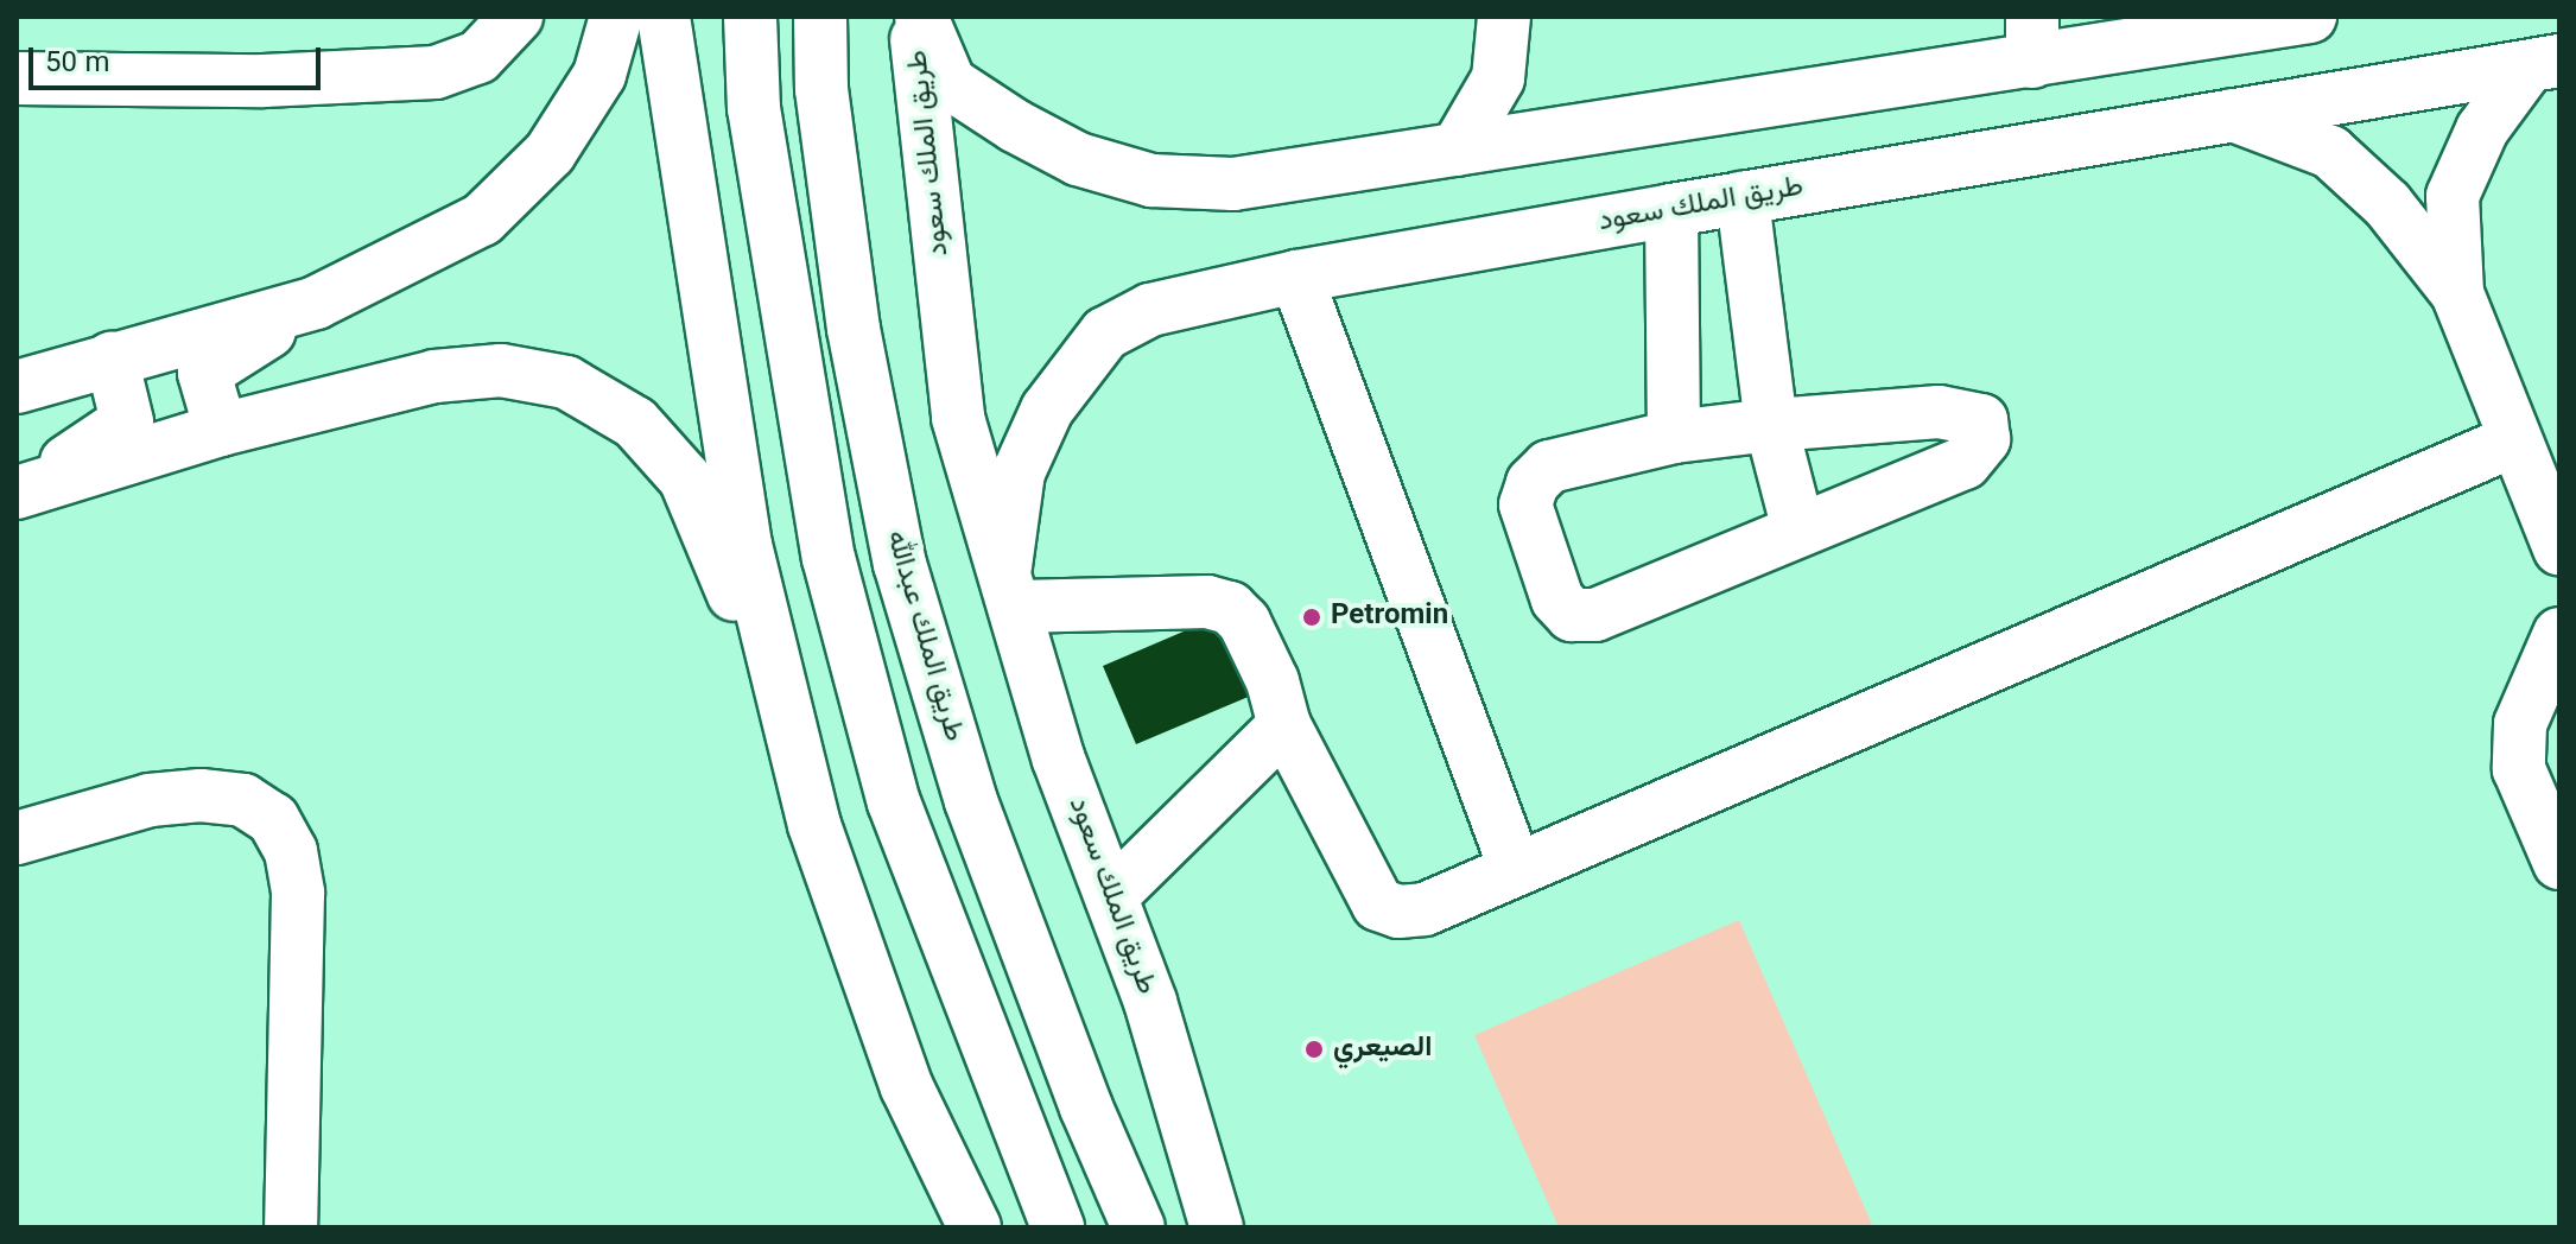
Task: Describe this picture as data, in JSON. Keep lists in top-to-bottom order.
{
  "streets": {
    "main road": ["طريق الملك سعود", "طريق الملك عبدالله"]
  },
  "places": ["Petromin", "الصيعري"],
  "scale_bar": "50 m"
}
